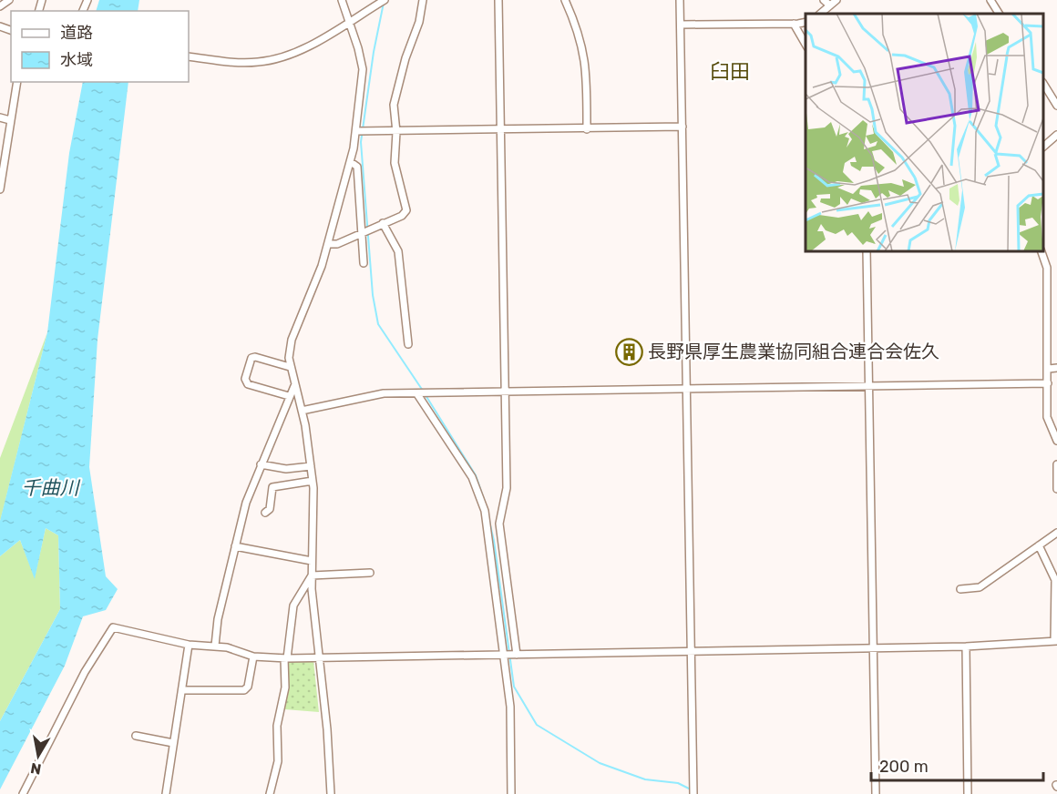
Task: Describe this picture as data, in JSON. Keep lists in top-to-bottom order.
{
  "districts": ["臼田"],
  "water": ["千曲川"],
  "places": {
    "building": ["長野県厚生農業協同組合連合会佐久"]
  },
  "legend": ["道路", "水域"],
  "scale_bar": "200 m",
  "north": "bottom"
}
